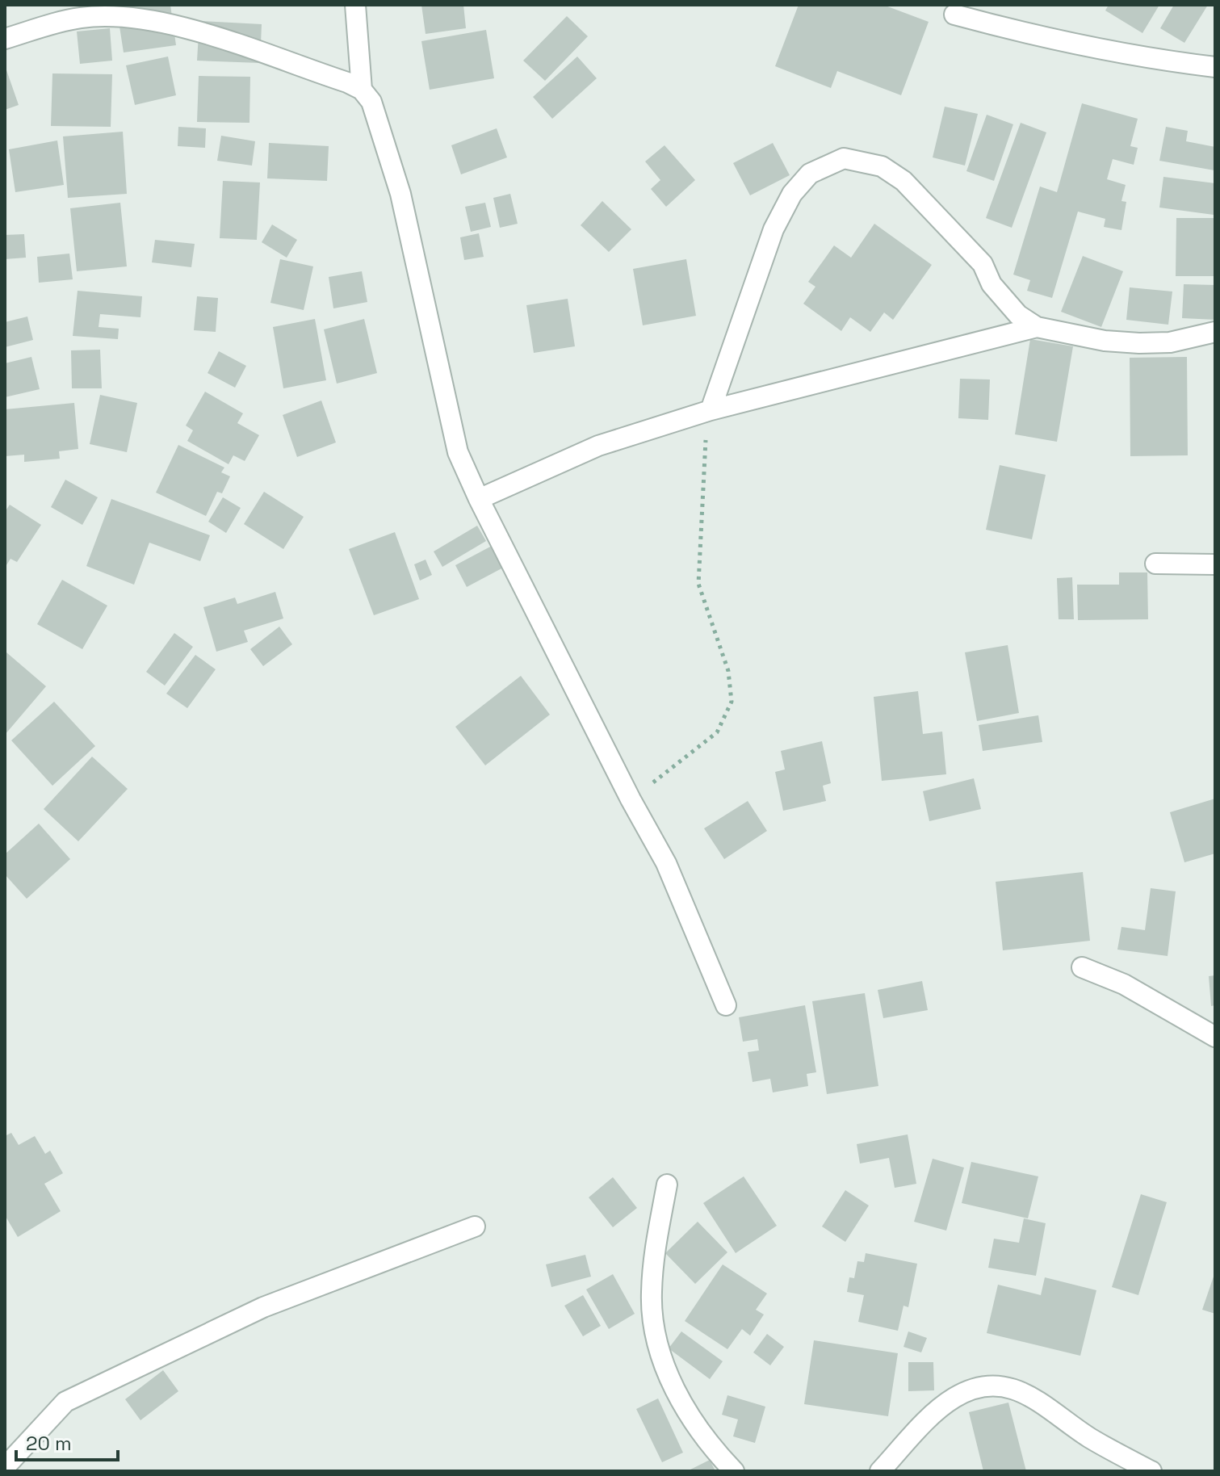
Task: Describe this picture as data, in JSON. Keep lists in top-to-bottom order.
{
  "scale_bar": "20 m"
}
